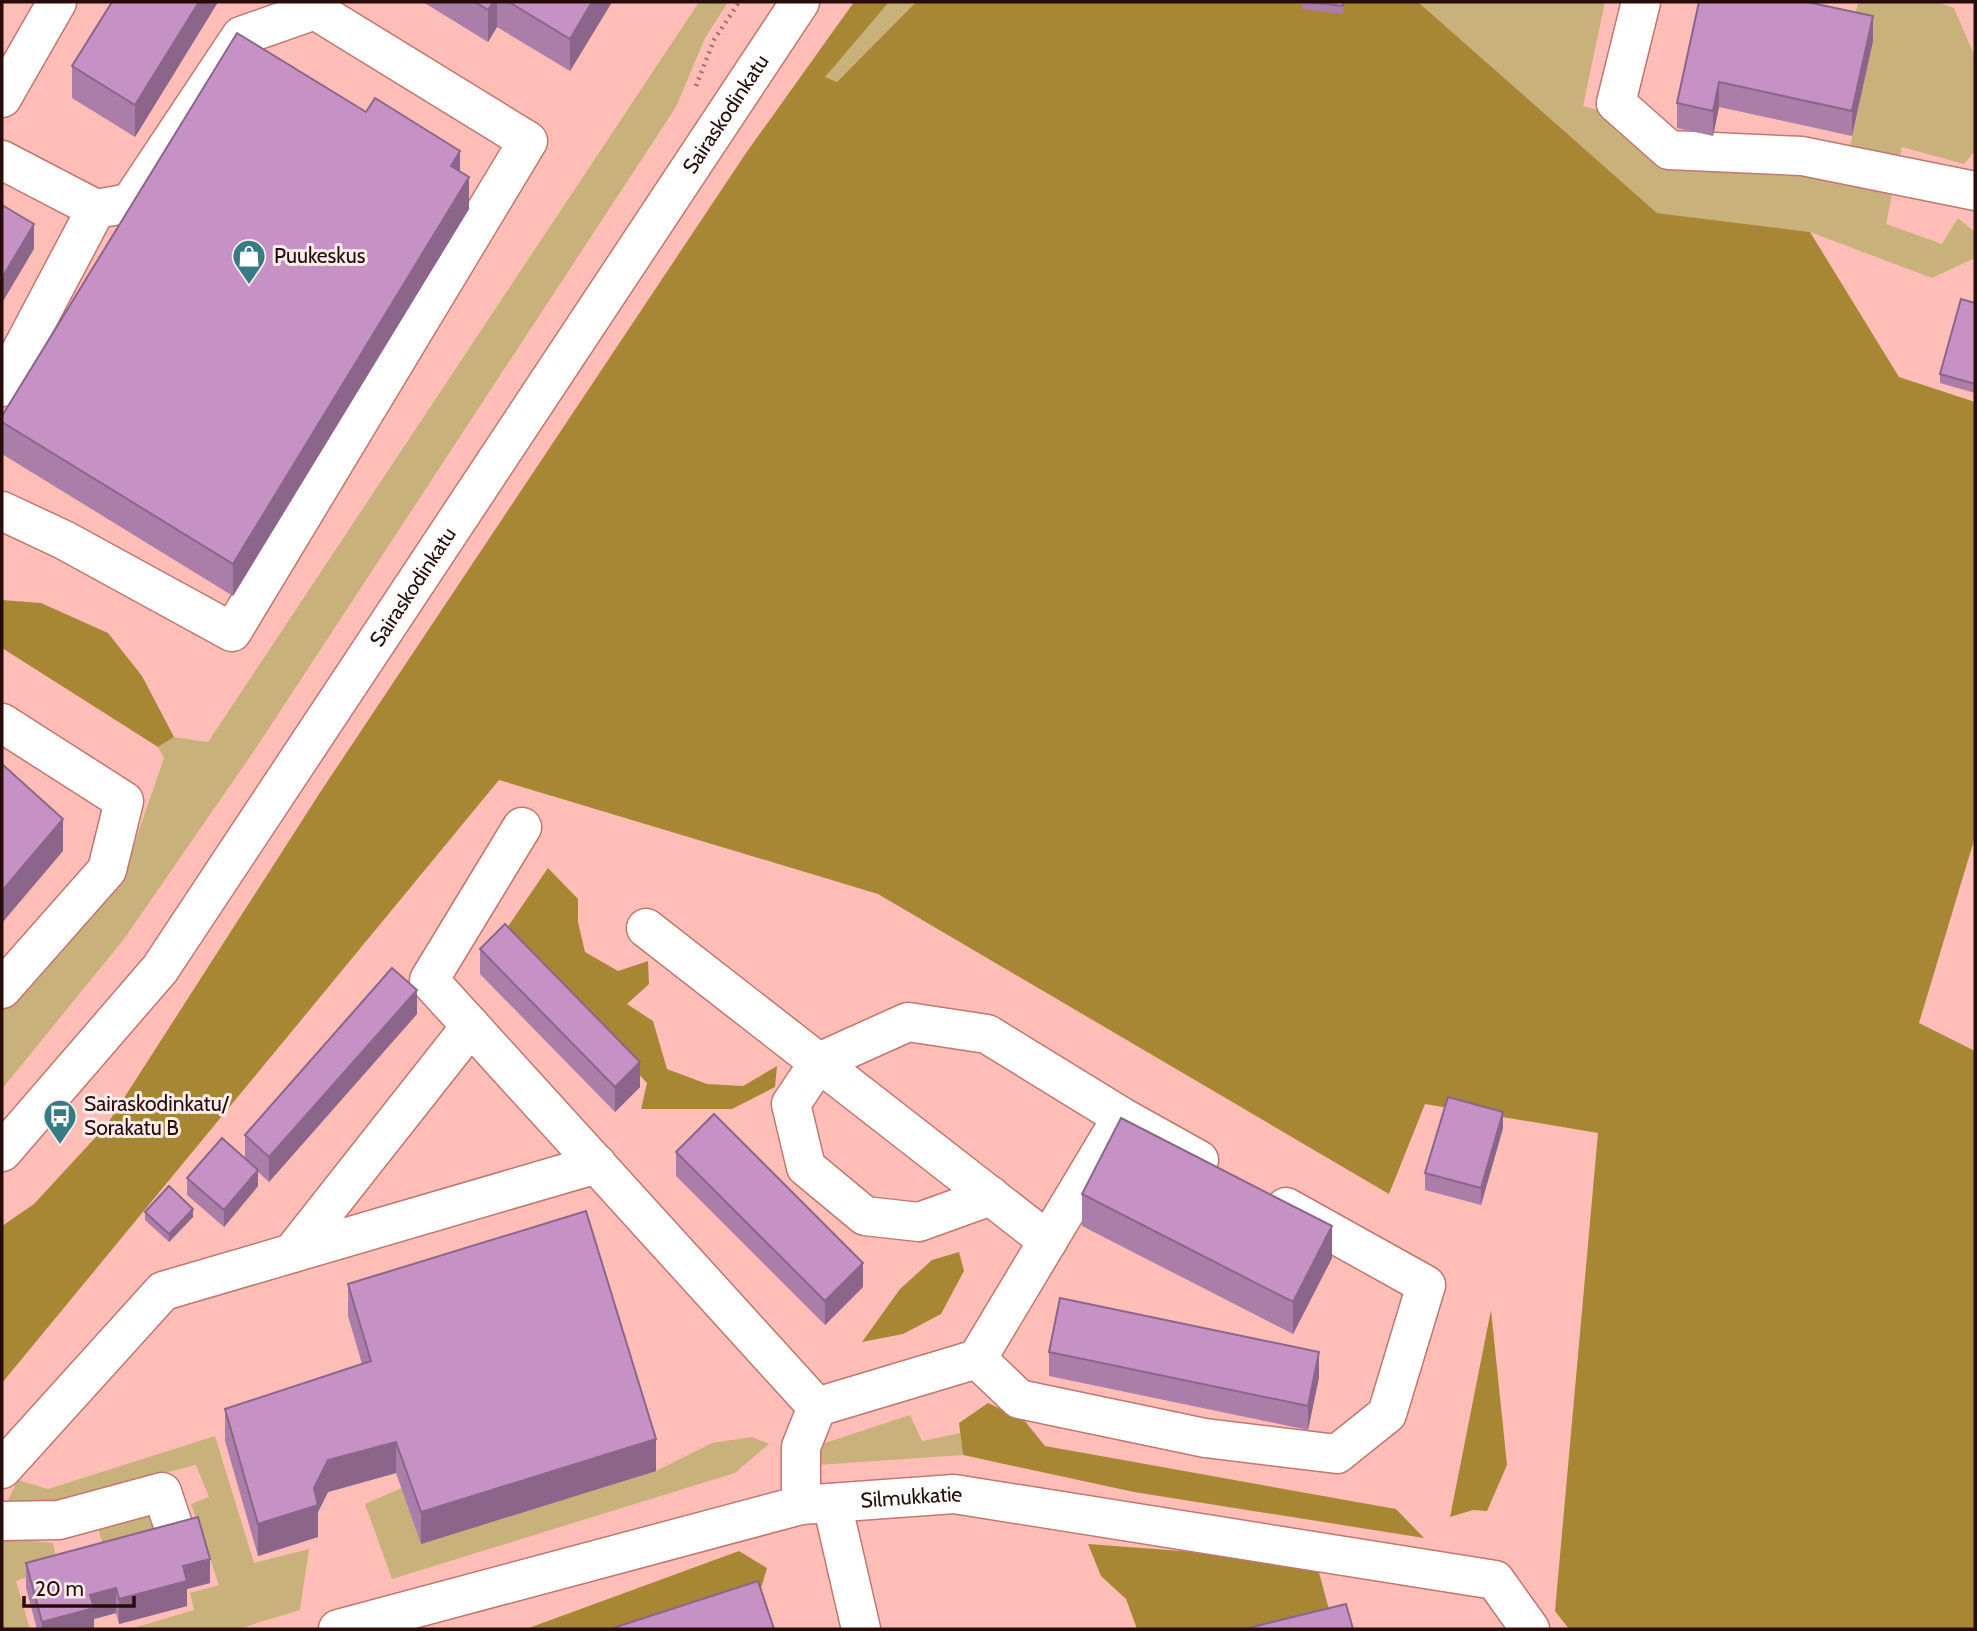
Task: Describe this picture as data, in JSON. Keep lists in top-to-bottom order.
{
  "streets": {
    "main road": ["Sairaskodinkatu", "Silmukkatie"]
  },
  "places": {
    "shop": ["Puukeskus"],
    "bus stop": ["Sairaskodinkatu/ Sorakatu B"]
  },
  "scale_bar": "20 m"
}
